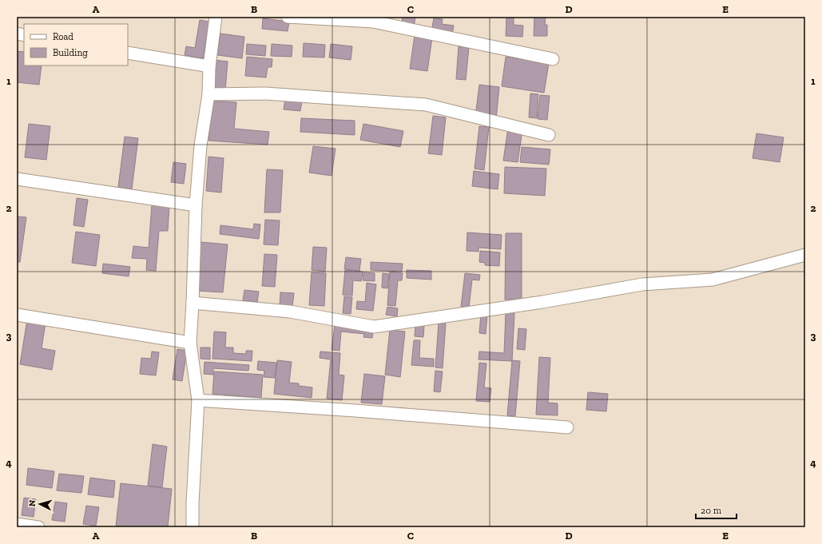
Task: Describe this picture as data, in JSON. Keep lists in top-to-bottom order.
{
  "legend": ["Road", "Building"],
  "scale_bar": "20 m",
  "north": "left",
  "grid": {
    "columns": [
      "A",
      "B",
      "C",
      "D",
      "E"
    ],
    "rows": [
      "1",
      "2",
      "3",
      "4"
    ]
  }
}
